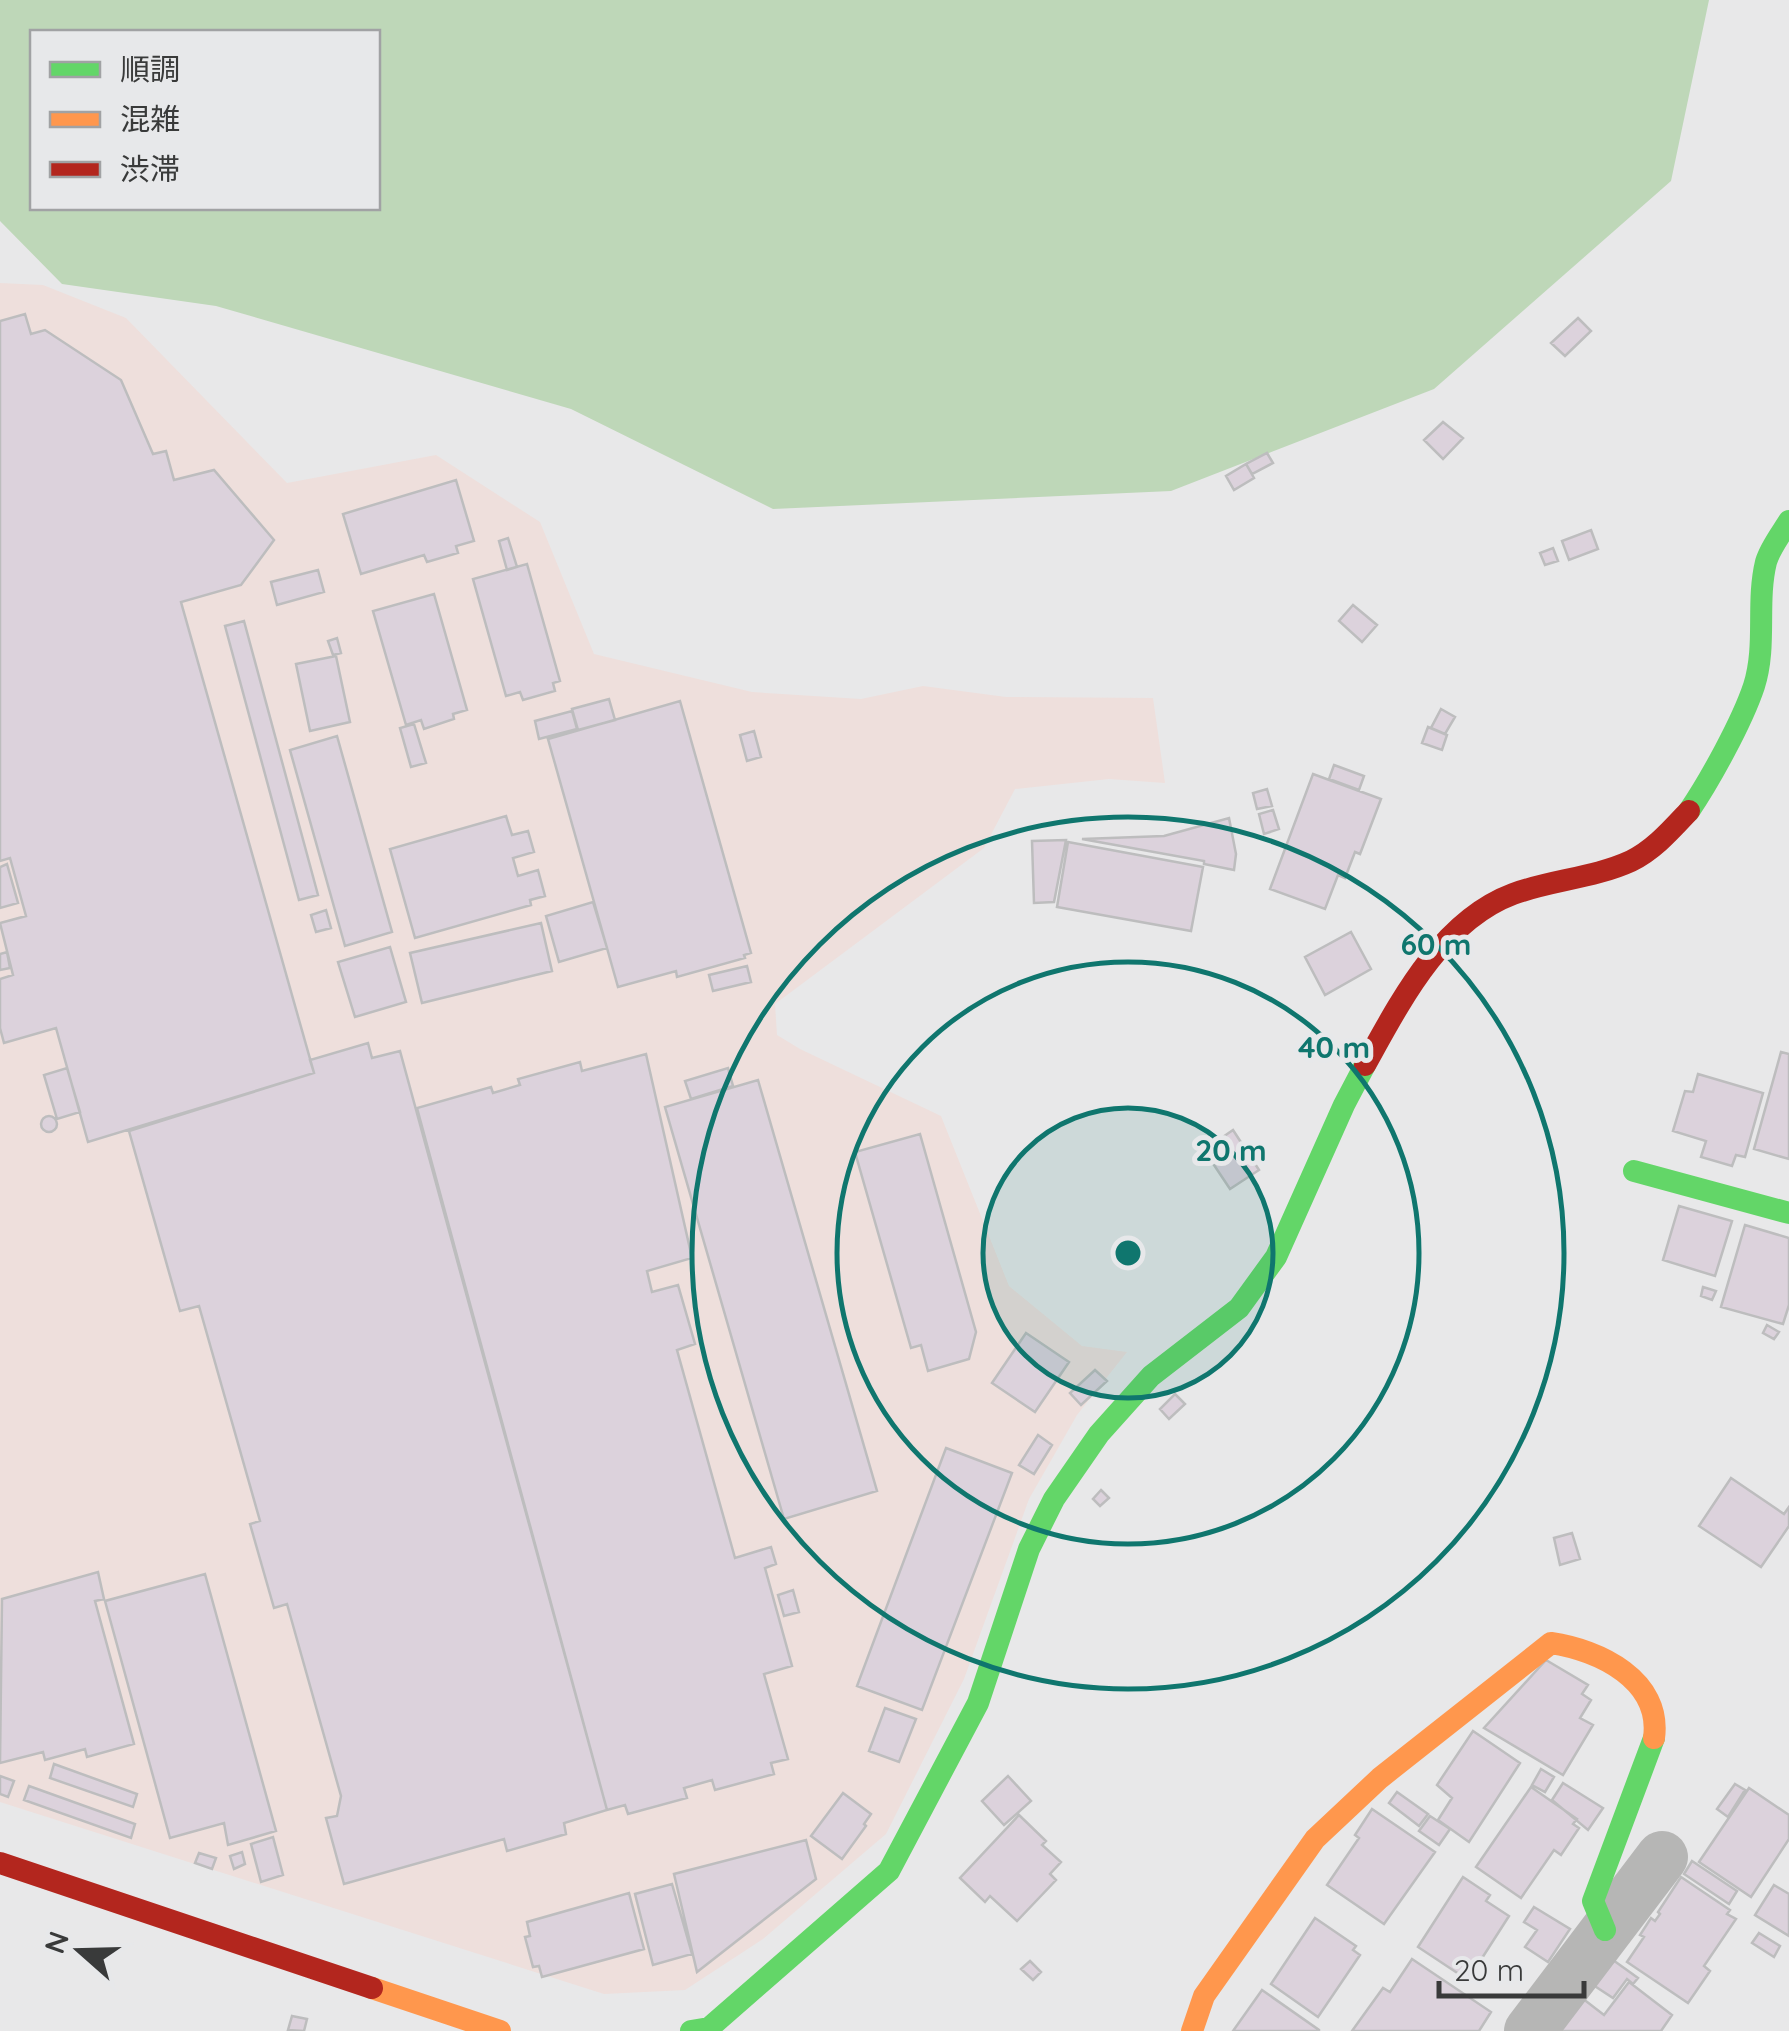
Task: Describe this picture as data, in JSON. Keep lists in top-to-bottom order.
{
  "legend": ["順調", "混雑", "渋滞"],
  "scale_bar": "20 m",
  "north": "left",
  "rings": ["60 m", "40 m", "20 m"]
}
